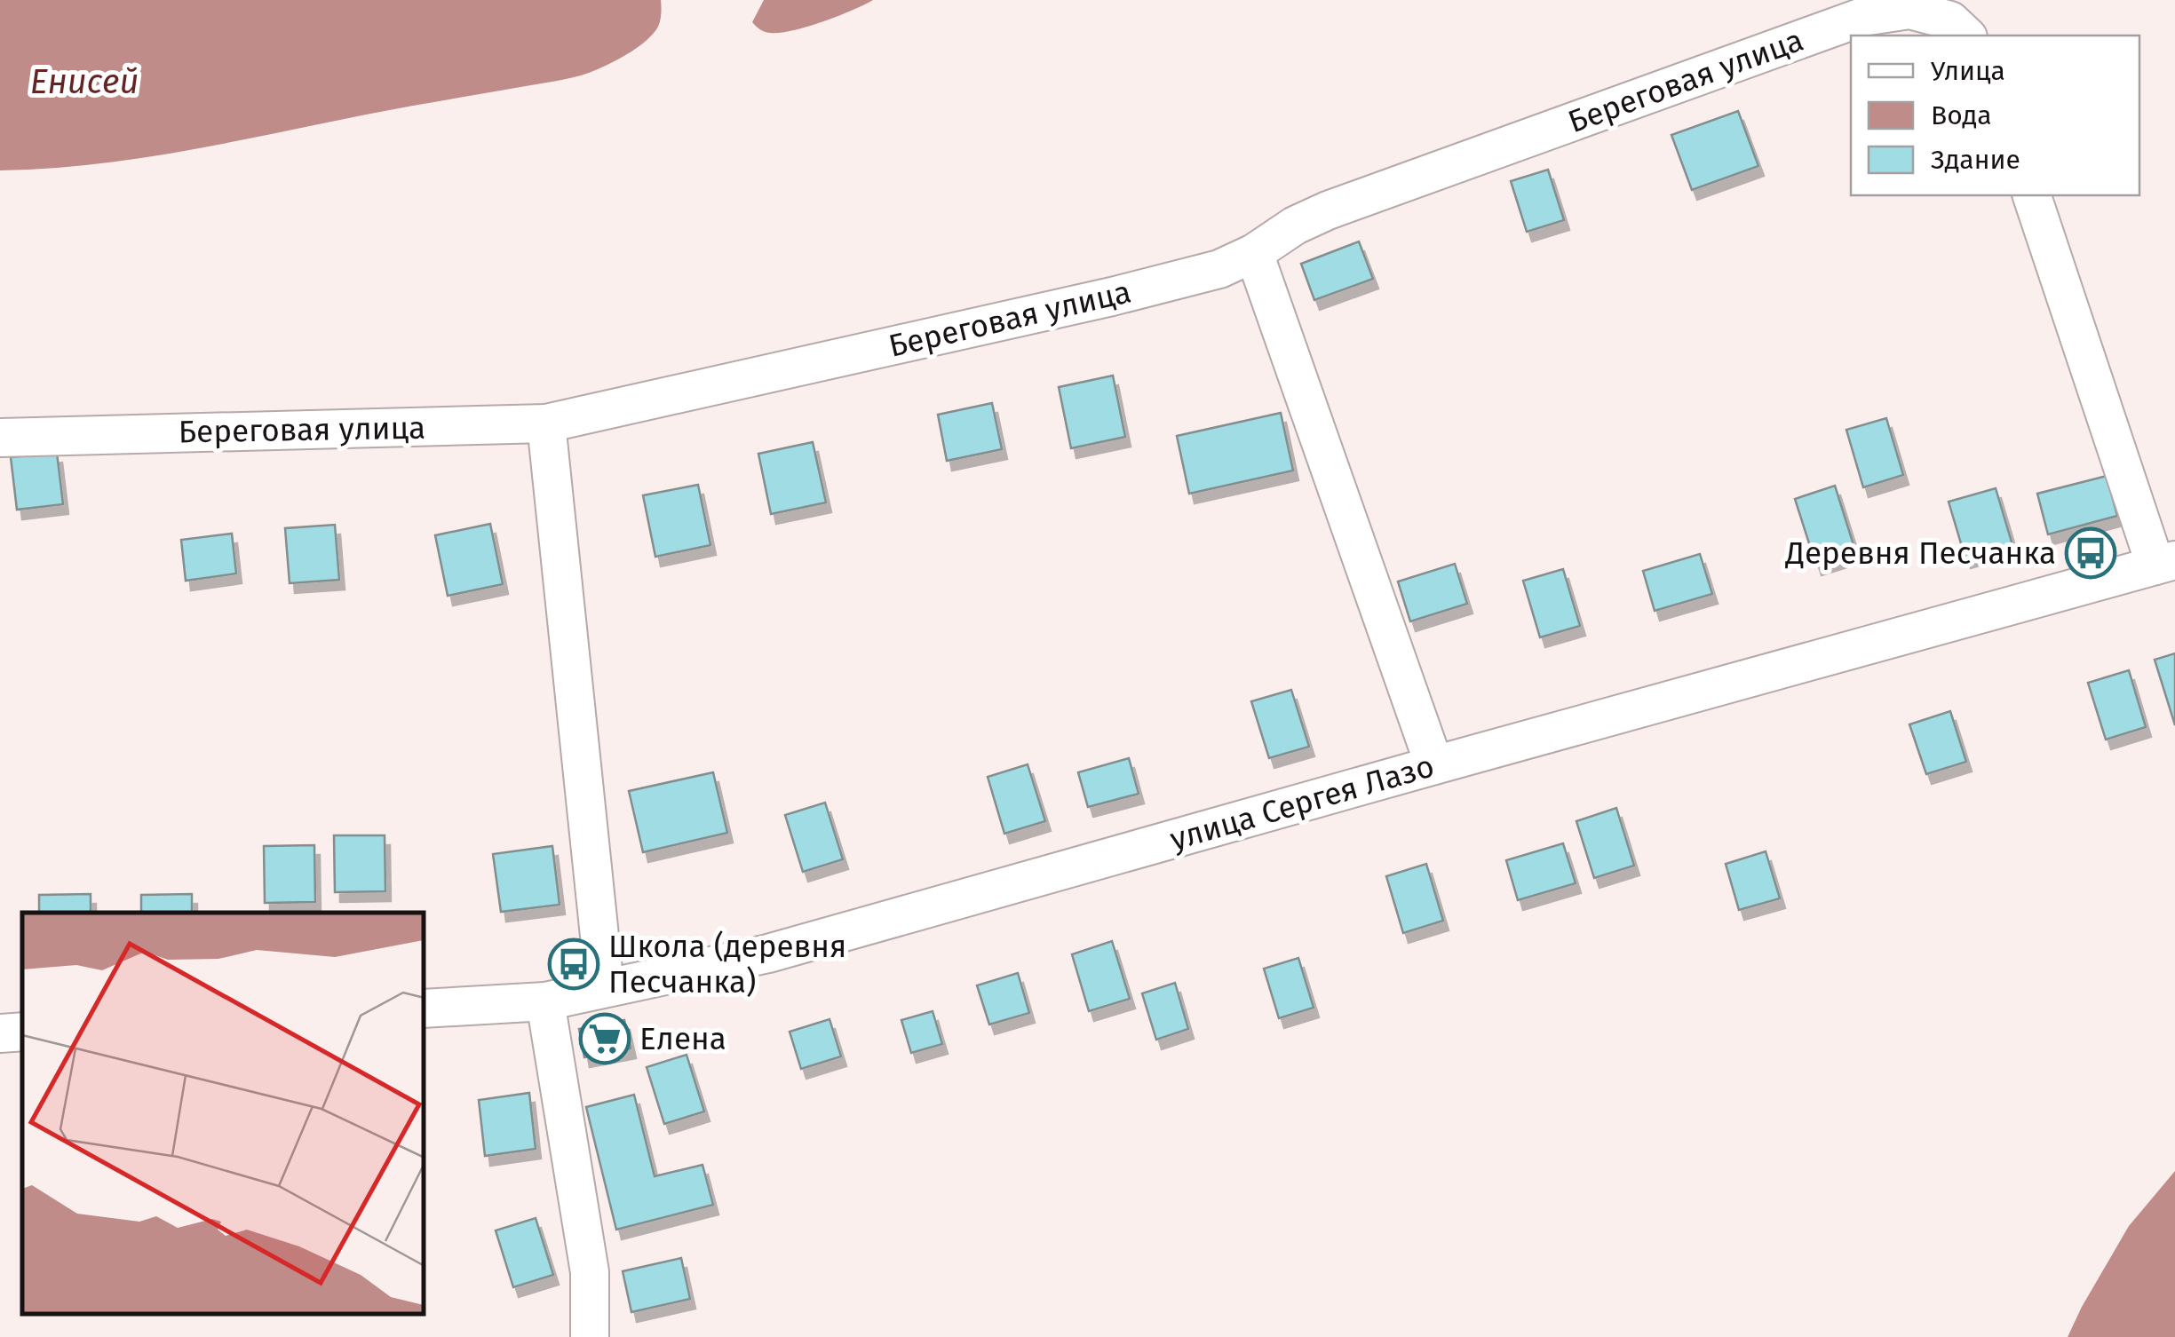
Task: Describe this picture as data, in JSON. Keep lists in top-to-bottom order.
{
  "streets": {
    "street": ["Береговая улица", "улица Сергея Лазо"]
  },
  "water": ["Енисей"],
  "places": {
    "bus stop": ["Деревня Песчанка", "Школа (деревня Песчанка)"],
    "supermarket": ["Елена"]
  },
  "legend": ["Улица", "Вода", "Здание"]
}
